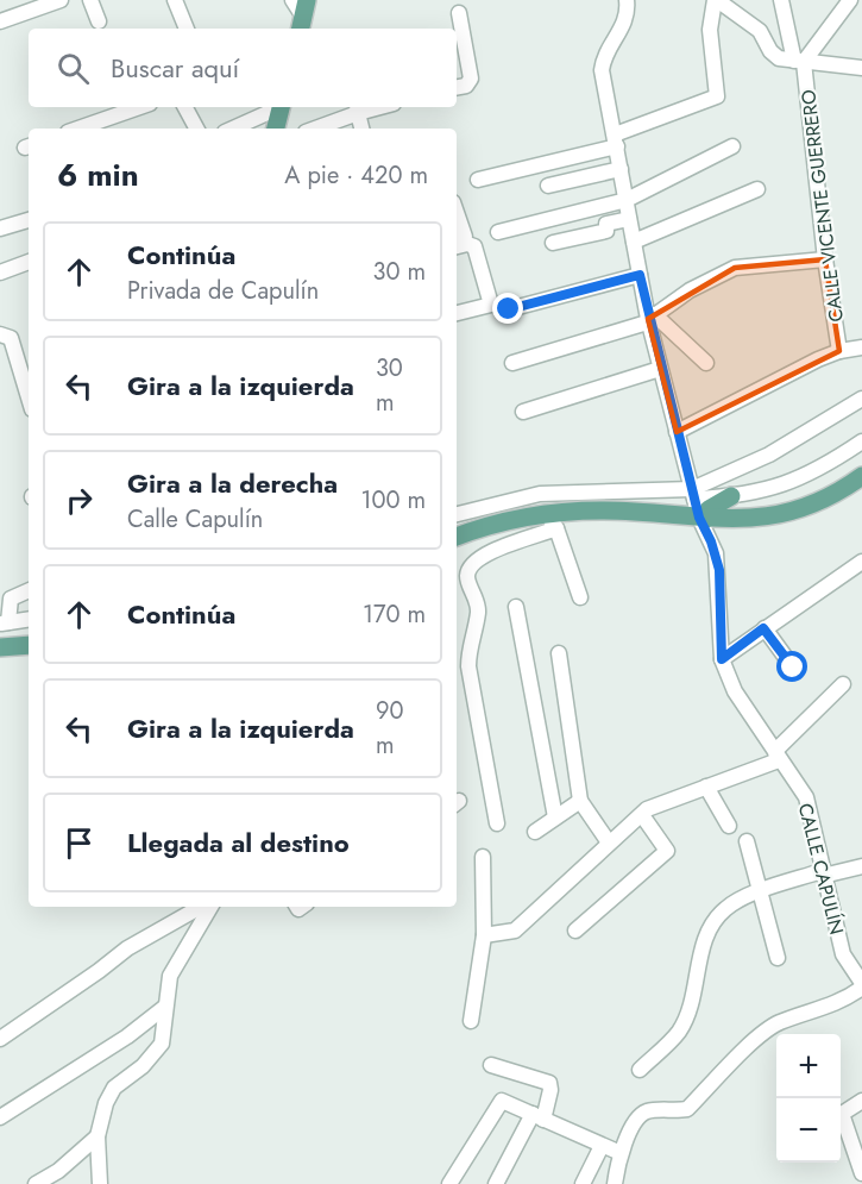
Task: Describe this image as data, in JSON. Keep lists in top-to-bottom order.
{
  "streets": {
    "street": ["CALLE VICENTE GUERRERO", "CALLE CAPULÍN"]
  },
  "page": {
    "search": "Buscar aquí",
    "heading": ["6 min", "A pie · 420 m"],
    "list": [
      ["Continúa", "Privada de Capulín", "30 m"],
      ["Gira a la izquierda", "30 m"],
      ["Gira a la derecha", "Calle Capulín", "100 m"],
      ["Continúa", "170 m"],
      ["Gira a la izquierda", "90 m"],
      "Llegada al destino"
    ],
    "map_buttons": ["+", "−"]
  }
}
